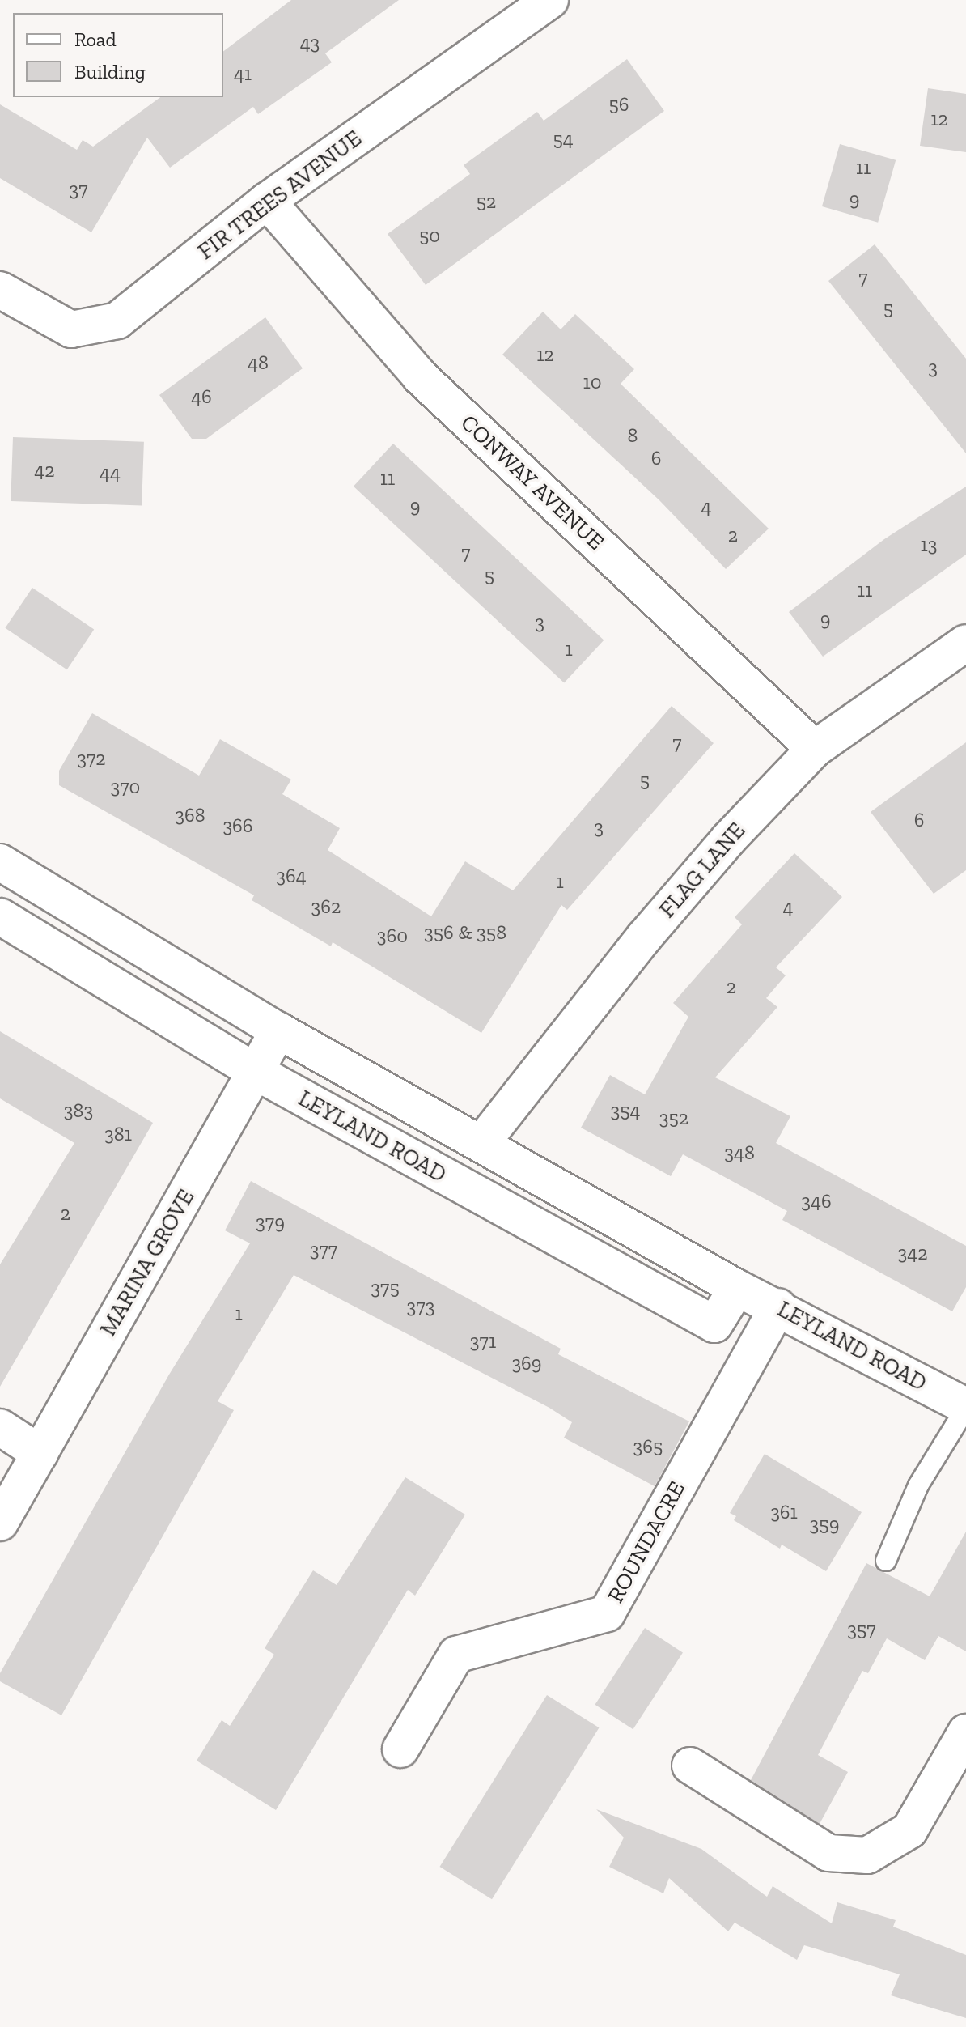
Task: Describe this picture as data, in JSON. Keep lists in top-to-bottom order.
{
  "streets": {
    "street": [
      "FIR TREES AVENUE",
      "CONWAY AVENUE",
      "FLAG LANE",
      "LEYLAND ROAD",
      "MARINA GROVE",
      "ROUNDACRE"
    ]
  },
  "crossings": [
    ["FIR TREES AVENUE", "CONWAY AVENUE"],
    ["CONWAY AVENUE", "FLAG LANE"],
    ["FLAG LANE", "LEYLAND ROAD"],
    ["LEYLAND ROAD", "MARINA GROVE"],
    ["LEYLAND ROAD", "ROUNDACRE"]
  ],
  "house_numbers": [
    "43",
    "41",
    "56",
    "12",
    "54",
    "11",
    "37",
    "9",
    "52",
    "50",
    "7",
    "5",
    "12",
    "48",
    "3",
    "10",
    "46",
    "8",
    "6",
    "42",
    "44",
    "11",
    "9",
    "4",
    "2",
    "13",
    "7",
    "5",
    "11",
    "9",
    "3",
    "1",
    "7",
    "372",
    "5",
    "370",
    "368",
    "6",
    "366",
    "3",
    "364",
    "1",
    "362",
    "4",
    "356 & 358",
    "360",
    "2",
    "383",
    "354",
    "352",
    "381",
    "348",
    "346",
    "2",
    "379",
    "377",
    "342",
    "375",
    "373",
    "1",
    "371",
    "369",
    "365",
    "361",
    "359",
    "357"
  ],
  "legend": ["Road", "Building"]
}
